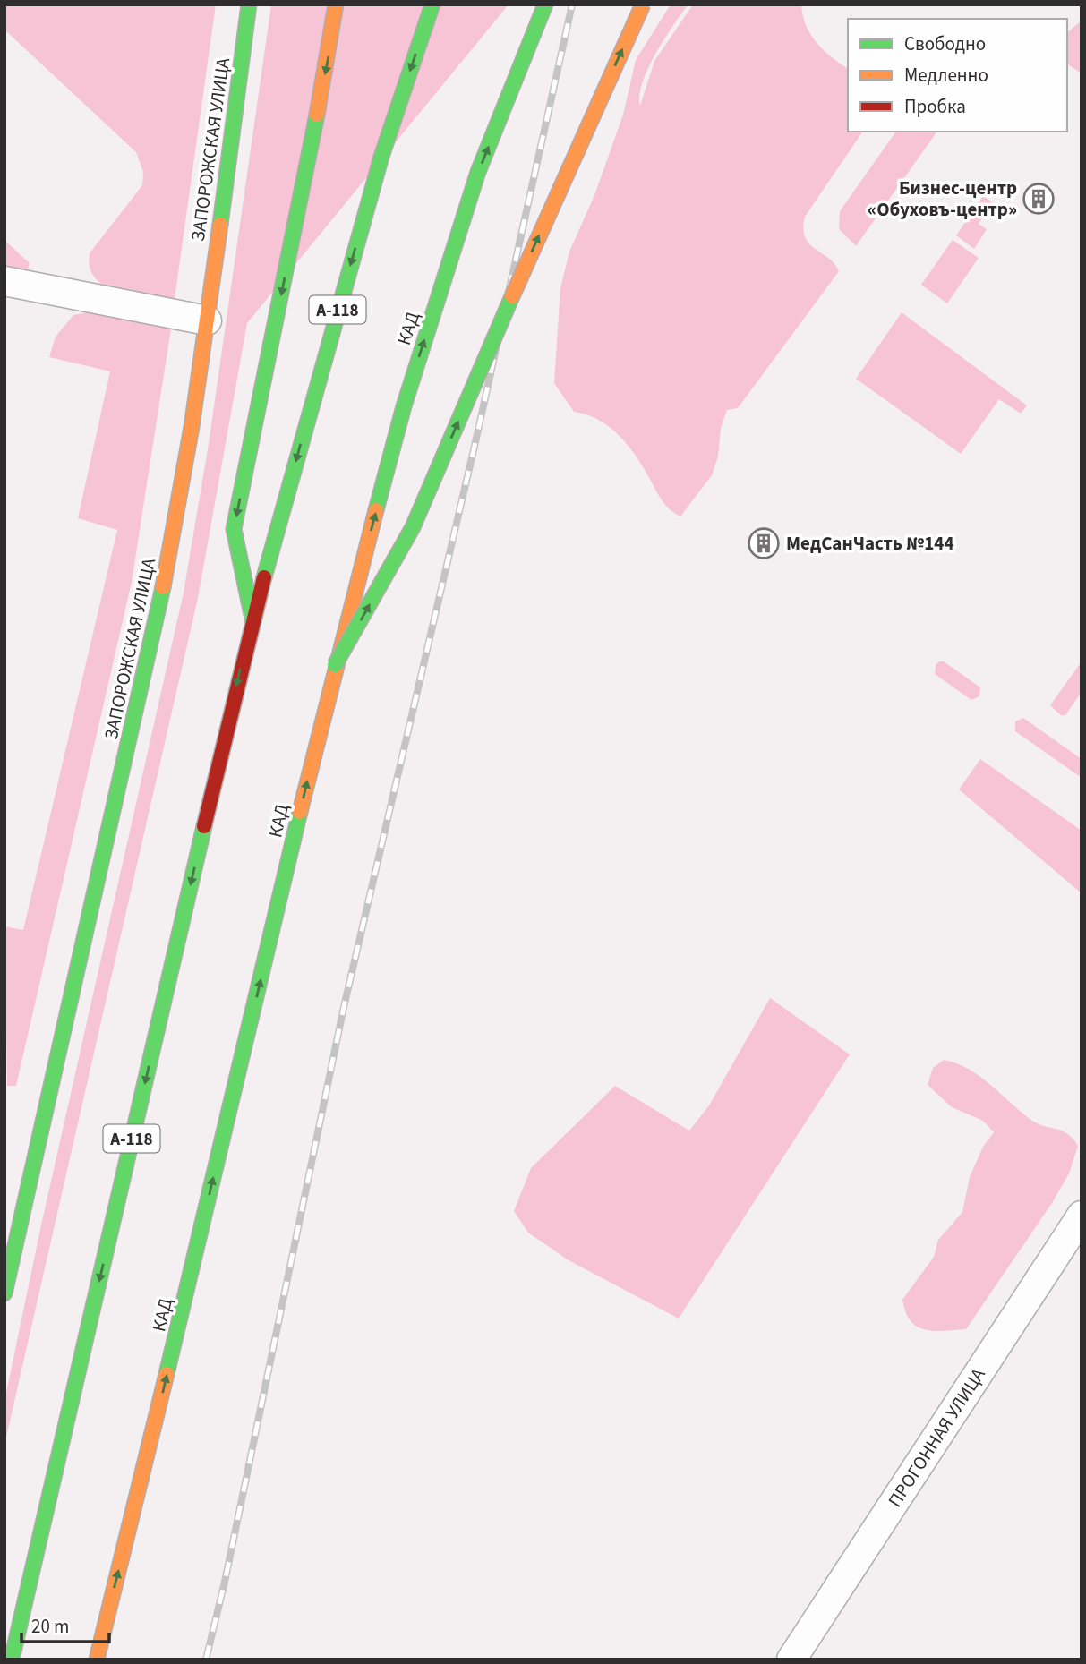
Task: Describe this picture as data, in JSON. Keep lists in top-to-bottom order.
{
  "streets": {
    "main road": ["ЗАПОРОЖСКАЯ УЛИЦА", "А-118", "КАД"],
    "street": ["ПРОГОННАЯ УЛИЦА"]
  },
  "places": {
    "building": ["Бизнес-центр «Обуховъ-центр»", "МедСанЧасть №144"]
  },
  "legend": ["Свободно", "Медленно", "Пробка"],
  "scale_bar": "20 m"
}
